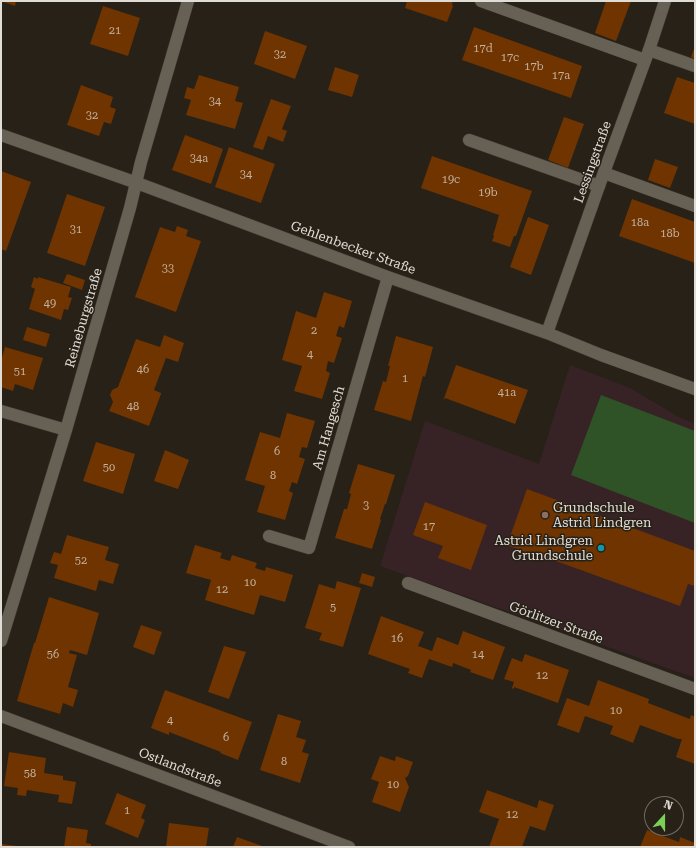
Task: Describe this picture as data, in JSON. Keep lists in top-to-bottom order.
{
  "streets": {
    "street": [
      "Lessingstraße",
      "Gehlenbecker Straße",
      "Reineburgstraße",
      "Am Hangesch",
      "Görlitzer Straße",
      "Ostlandstraße"
    ]
  },
  "crossings": [
    ["Lessingstraße", "Gehlenbecker Straße"],
    ["Gehlenbecker Straße", "Reineburgstraße"],
    ["Gehlenbecker Straße", "Am Hangesch"]
  ],
  "places": ["Grundschule Astrid Lindgren", "Astrid Lindgren Grundschule"],
  "house_numbers": [
    "21",
    "17d",
    "32",
    "17c",
    "17b",
    "17a",
    "34",
    "32",
    "34a",
    "34",
    "19c",
    "19b",
    "18a",
    "31",
    "18b",
    "33",
    "49",
    "2",
    "4",
    "46",
    "51",
    "1",
    "41a",
    "48",
    "6",
    "50",
    "8",
    "3",
    "17",
    "52",
    "10",
    "12",
    "5",
    "16",
    "56",
    "14",
    "12",
    "10",
    "4",
    "6",
    "8",
    "58",
    "10",
    "1",
    "12"
  ],
  "north": "top"
}
